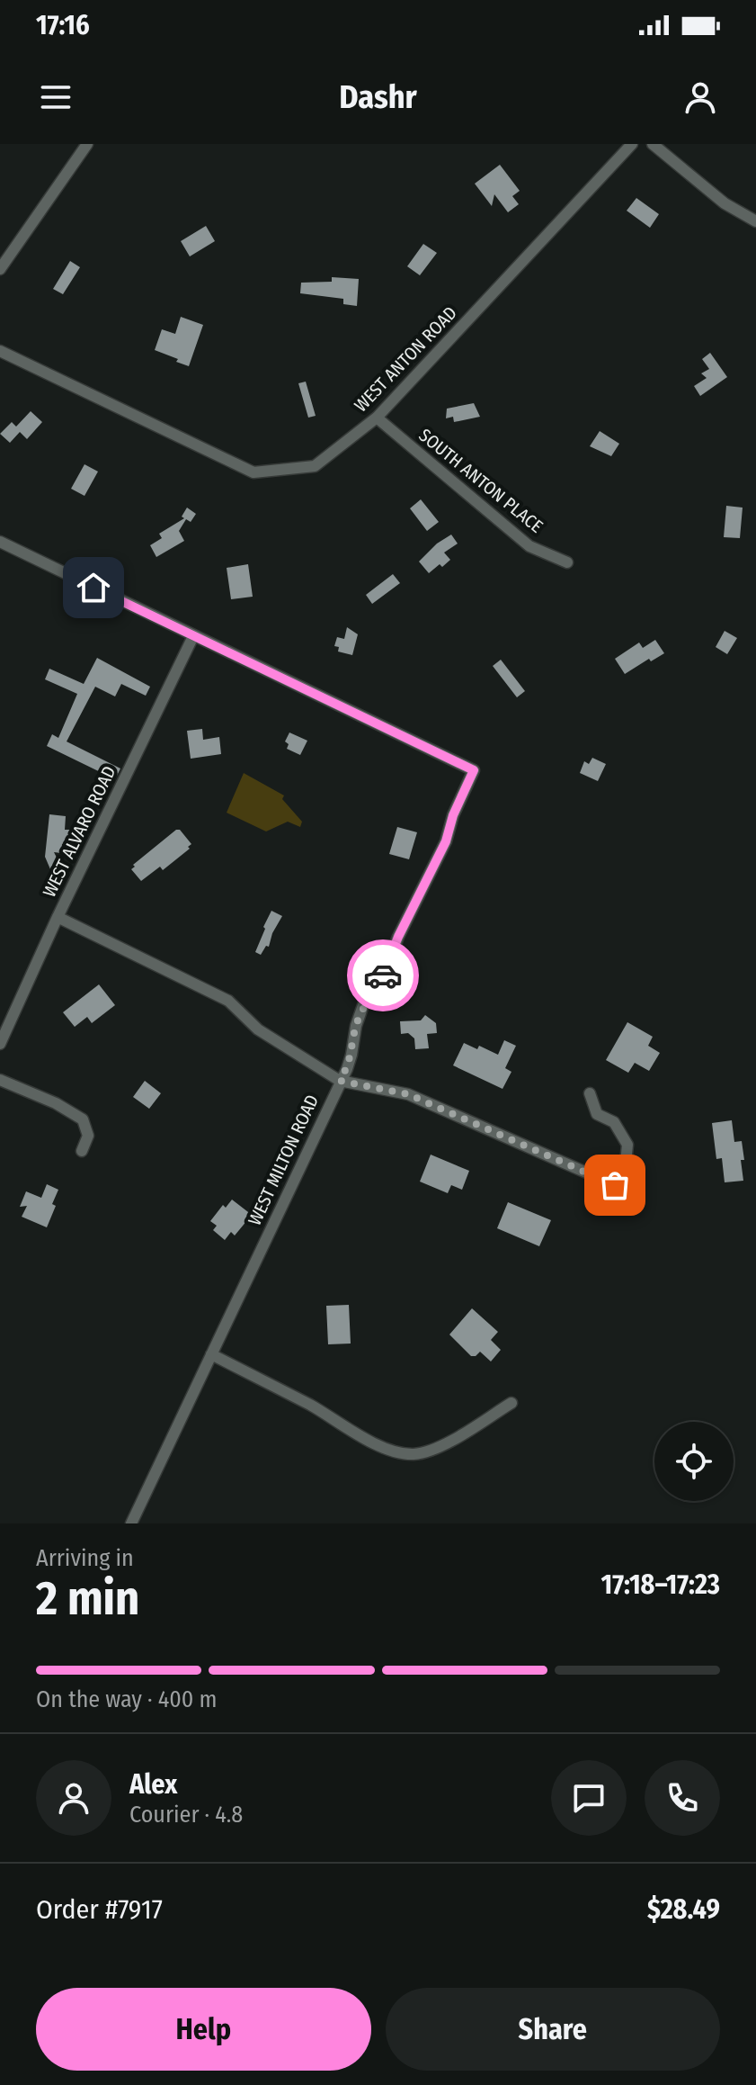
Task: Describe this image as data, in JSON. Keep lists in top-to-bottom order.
{
  "streets": {
    "street": [
      "WEST ANTON ROAD",
      "SOUTH ANTON PLACE",
      "WEST ALVARO ROAD",
      "WEST MILTON ROAD"
    ]
  },
  "crossings": [
    ["WEST ANTON ROAD", "SOUTH ANTON PLACE"],
    ["WEST ALVARO ROAD", "WEST MILTON ROAD"]
  ],
  "page": {
    "status": "17:16",
    "header": "Dashr",
    "heading": ["2 min", "Arriving in", "17:18–17:23"],
    "panel": [
      "Alex",
      "Courier · 4.8",
      "Order #7917",
      "$28.49"
    ],
    "bar": "On the way · 400 m",
    "buttons": ["Help", "Share"]
  }
}
